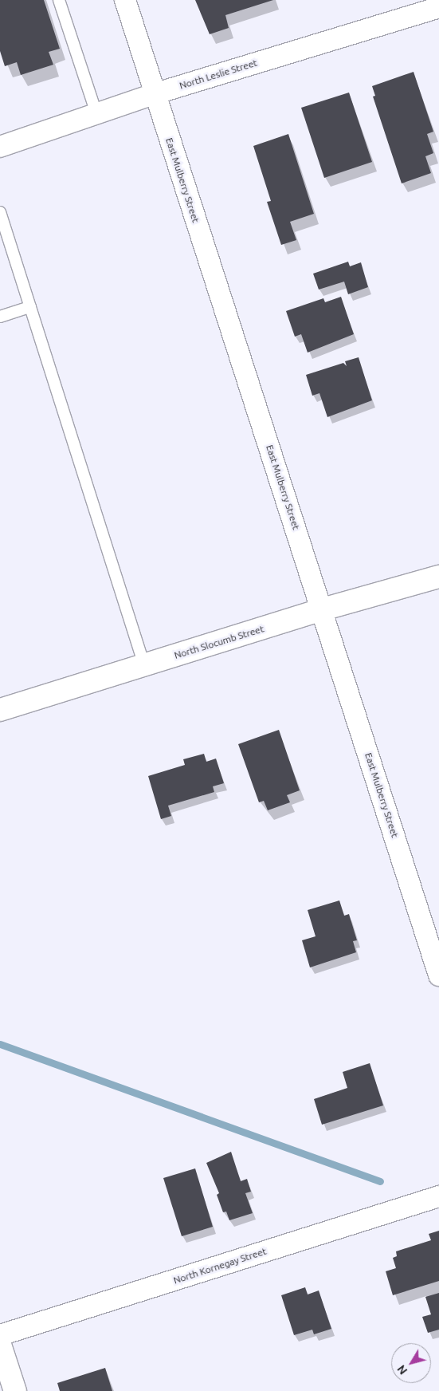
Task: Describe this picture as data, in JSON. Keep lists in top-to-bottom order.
{
  "streets": {
    "street": [
      "North Leslie Street",
      "East Mulberry Street",
      "North Slocumb Street",
      "North Kornegay Street"
    ]
  },
  "crossings": [
    ["North Leslie Street", "East Mulberry Street"],
    ["East Mulberry Street", "North Slocumb Street"]
  ],
  "north": "bottom left"
}
